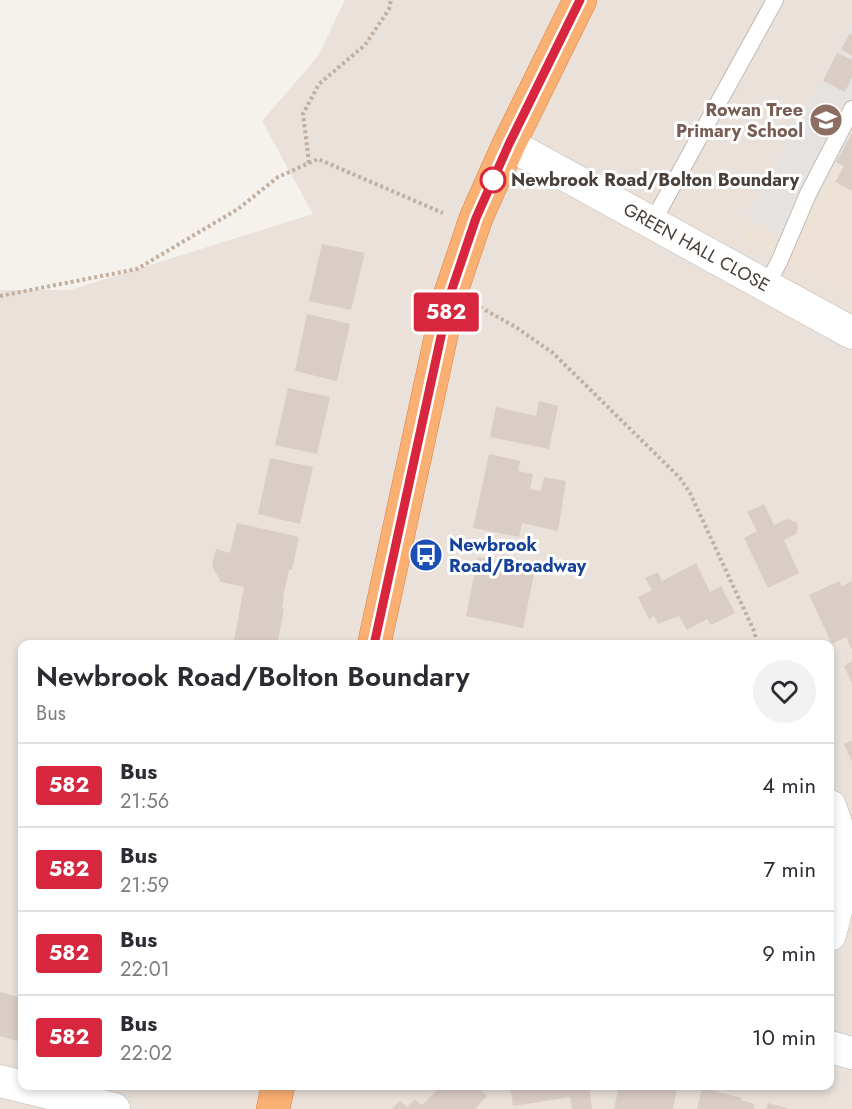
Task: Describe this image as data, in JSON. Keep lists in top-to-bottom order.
{
  "streets": {
    "street": ["GREEN HALL CLOSE"]
  },
  "places": {
    "school or university": ["Rowan Tree Primary School"],
    "other": ["Newbrook Road/Bolton Boundary"],
    "bus stop": ["Newbrook Road/Broadway"]
  },
  "lines": ["bus line 582"],
  "page": {
    "on_map": "582",
    "heading": ["Newbrook Road/Bolton Boundary", "Bus"],
    "list": [
      {
        "mark": "582",
        "name": "Bus",
        "note": "21:56",
        "value": "4 min"
      },
      {
        "mark": "582",
        "name": "Bus",
        "note": "21:59",
        "value": "7 min"
      },
      {
        "mark": "582",
        "name": "Bus",
        "note": "22:01",
        "value": "9 min"
      },
      {
        "mark": "582",
        "name": "Bus",
        "note": "22:02",
        "value": "10 min"
      }
    ]
  }
}
